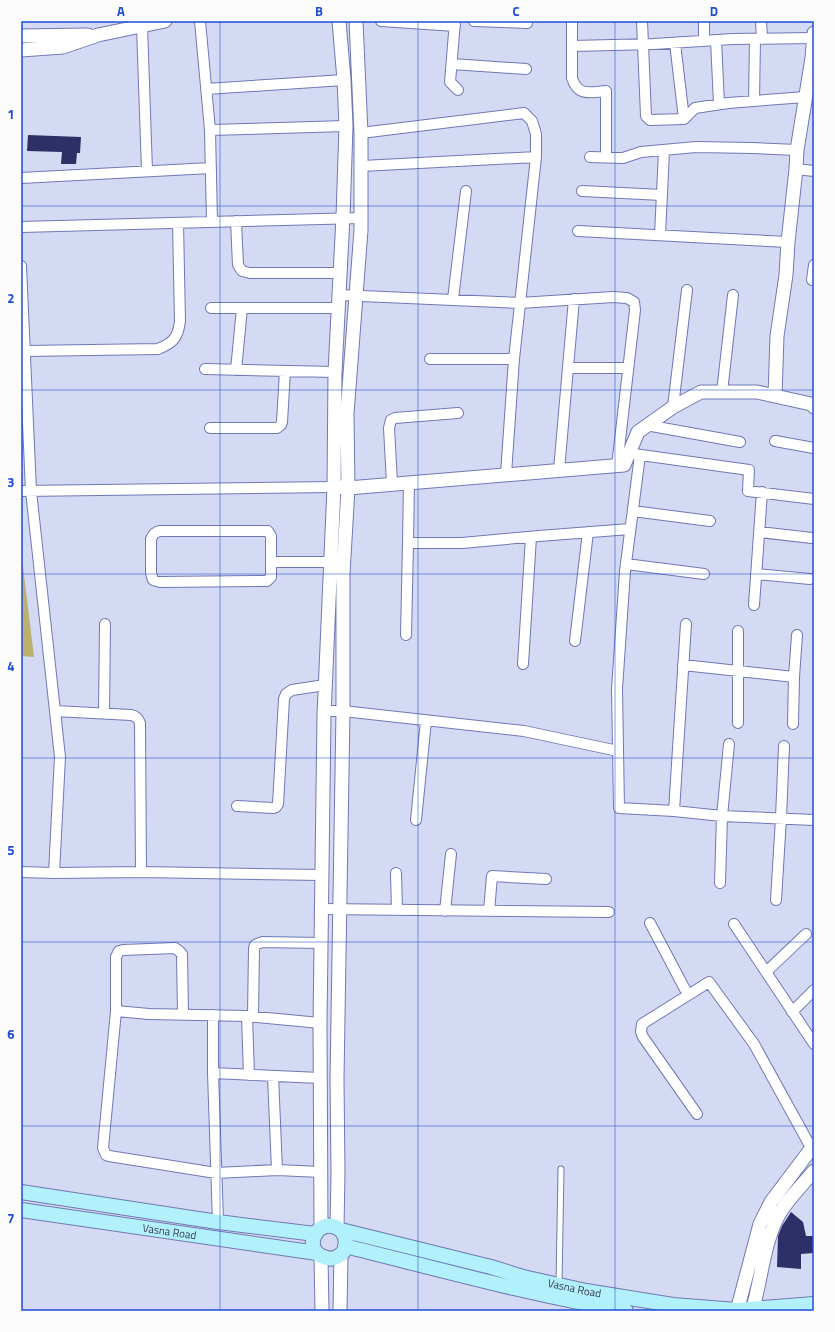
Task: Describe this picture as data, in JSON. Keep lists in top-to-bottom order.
{
  "streets": {
    "main road": ["Vasna Road"]
  },
  "grid": {
    "columns": [
      "A",
      "B",
      "C",
      "D"
    ],
    "rows": [
      "1",
      "2",
      "3",
      "4",
      "5",
      "6",
      "7"
    ]
  }
}
